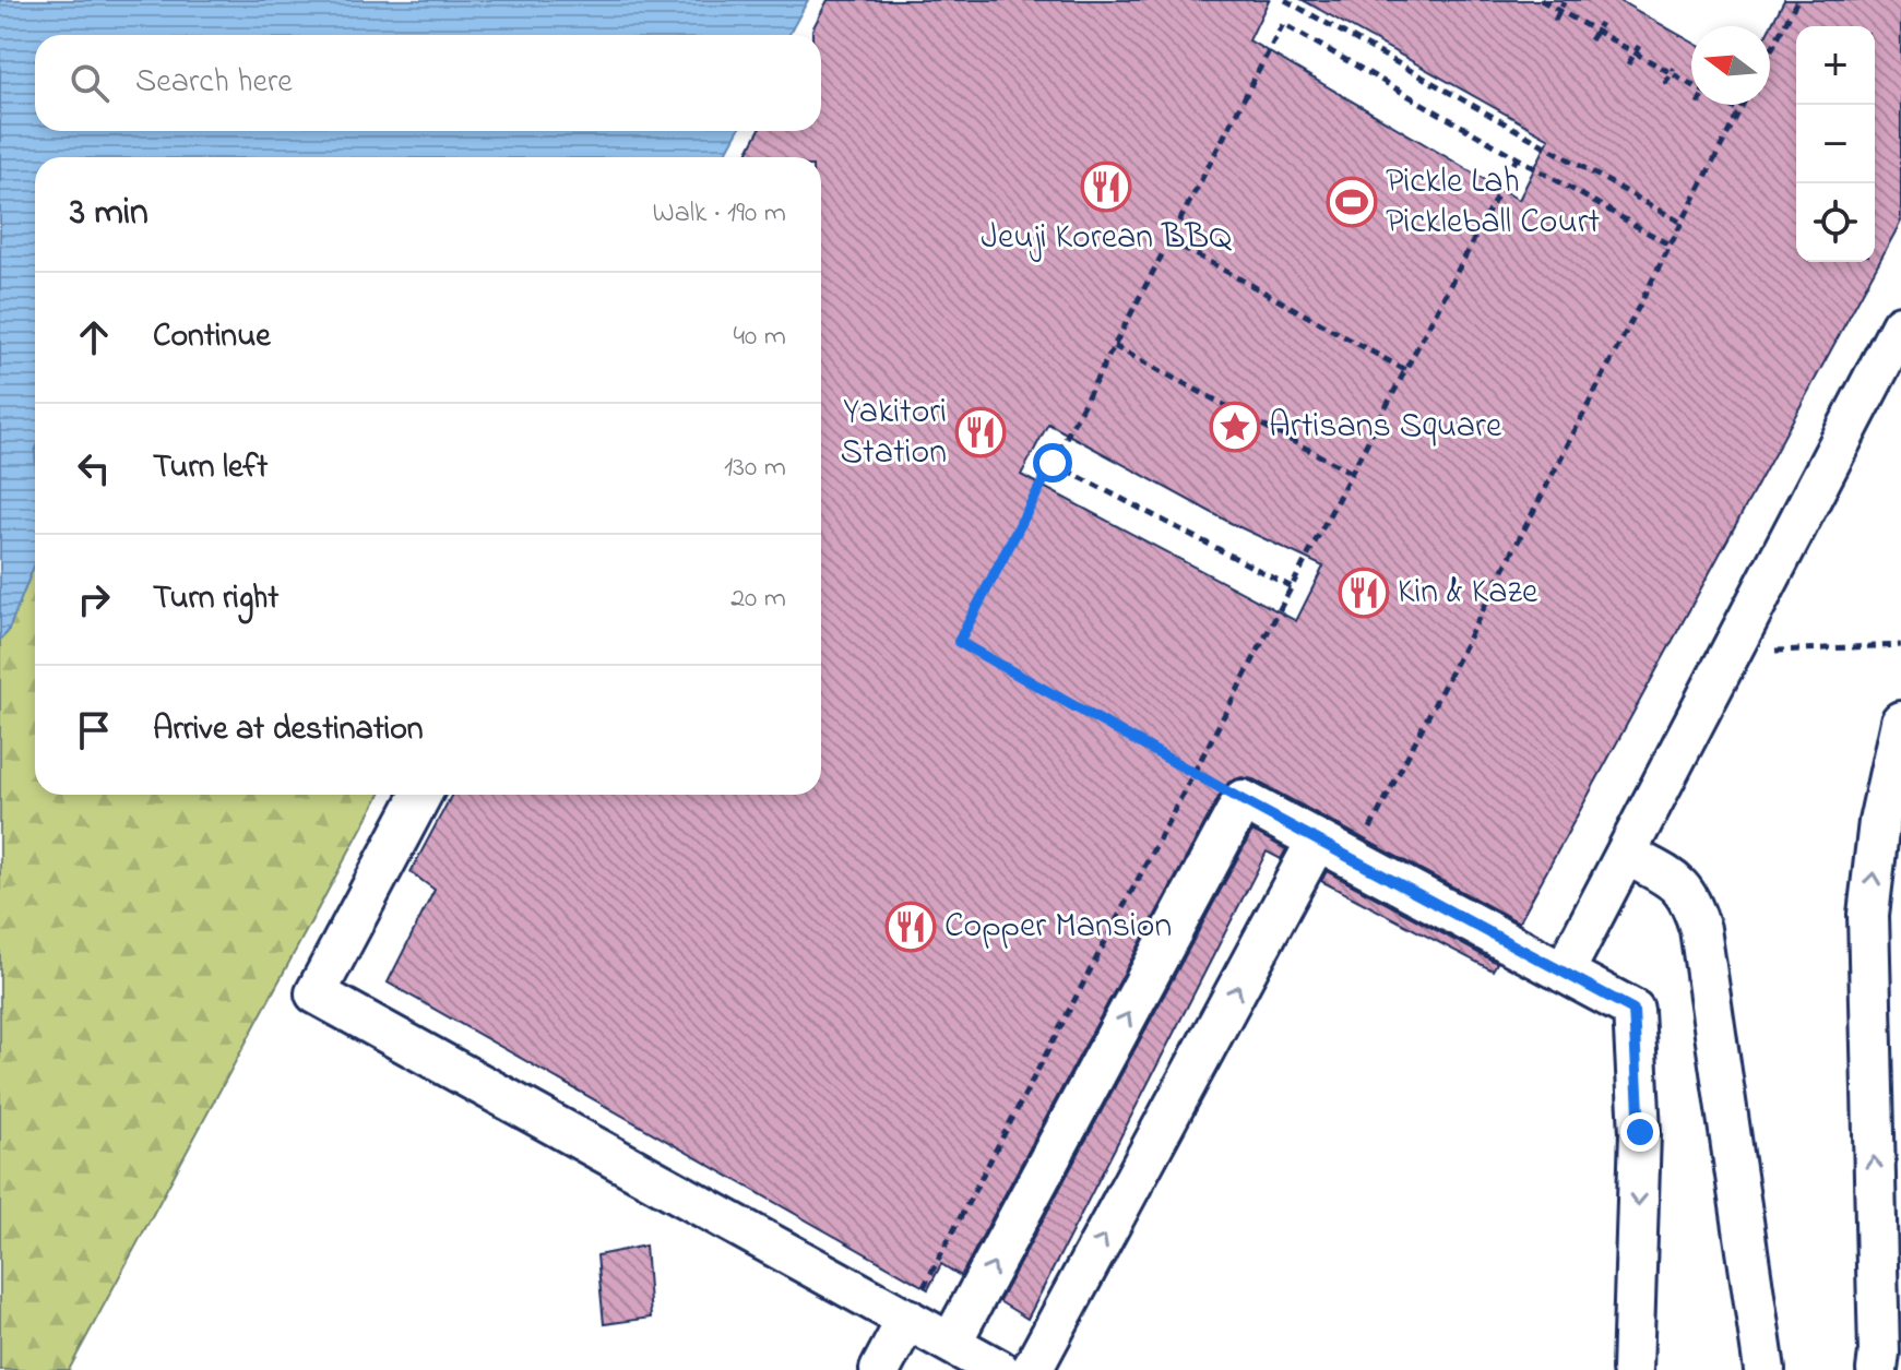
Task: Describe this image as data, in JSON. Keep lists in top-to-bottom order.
{
  "places": {
    "restaurant": [
      "Jeuji Korean BBQ",
      "Yakitori Station",
      "Kin & Kaze",
      "Copper Mansion"
    ],
    "sports": ["Pickle Lah Pickleball Court"],
    "place": ["Artisans Square"]
  },
  "north": "left",
  "page": {
    "map_buttons": ["+", "−"],
    "search": "Search here",
    "heading": ["3 min", "Walk · 190 m"],
    "list": [
      ["Continue", "40 m"],
      ["Turn left", "130 m"],
      ["Turn right", "20 m"],
      "Arrive at destination"
    ]
  }
}
